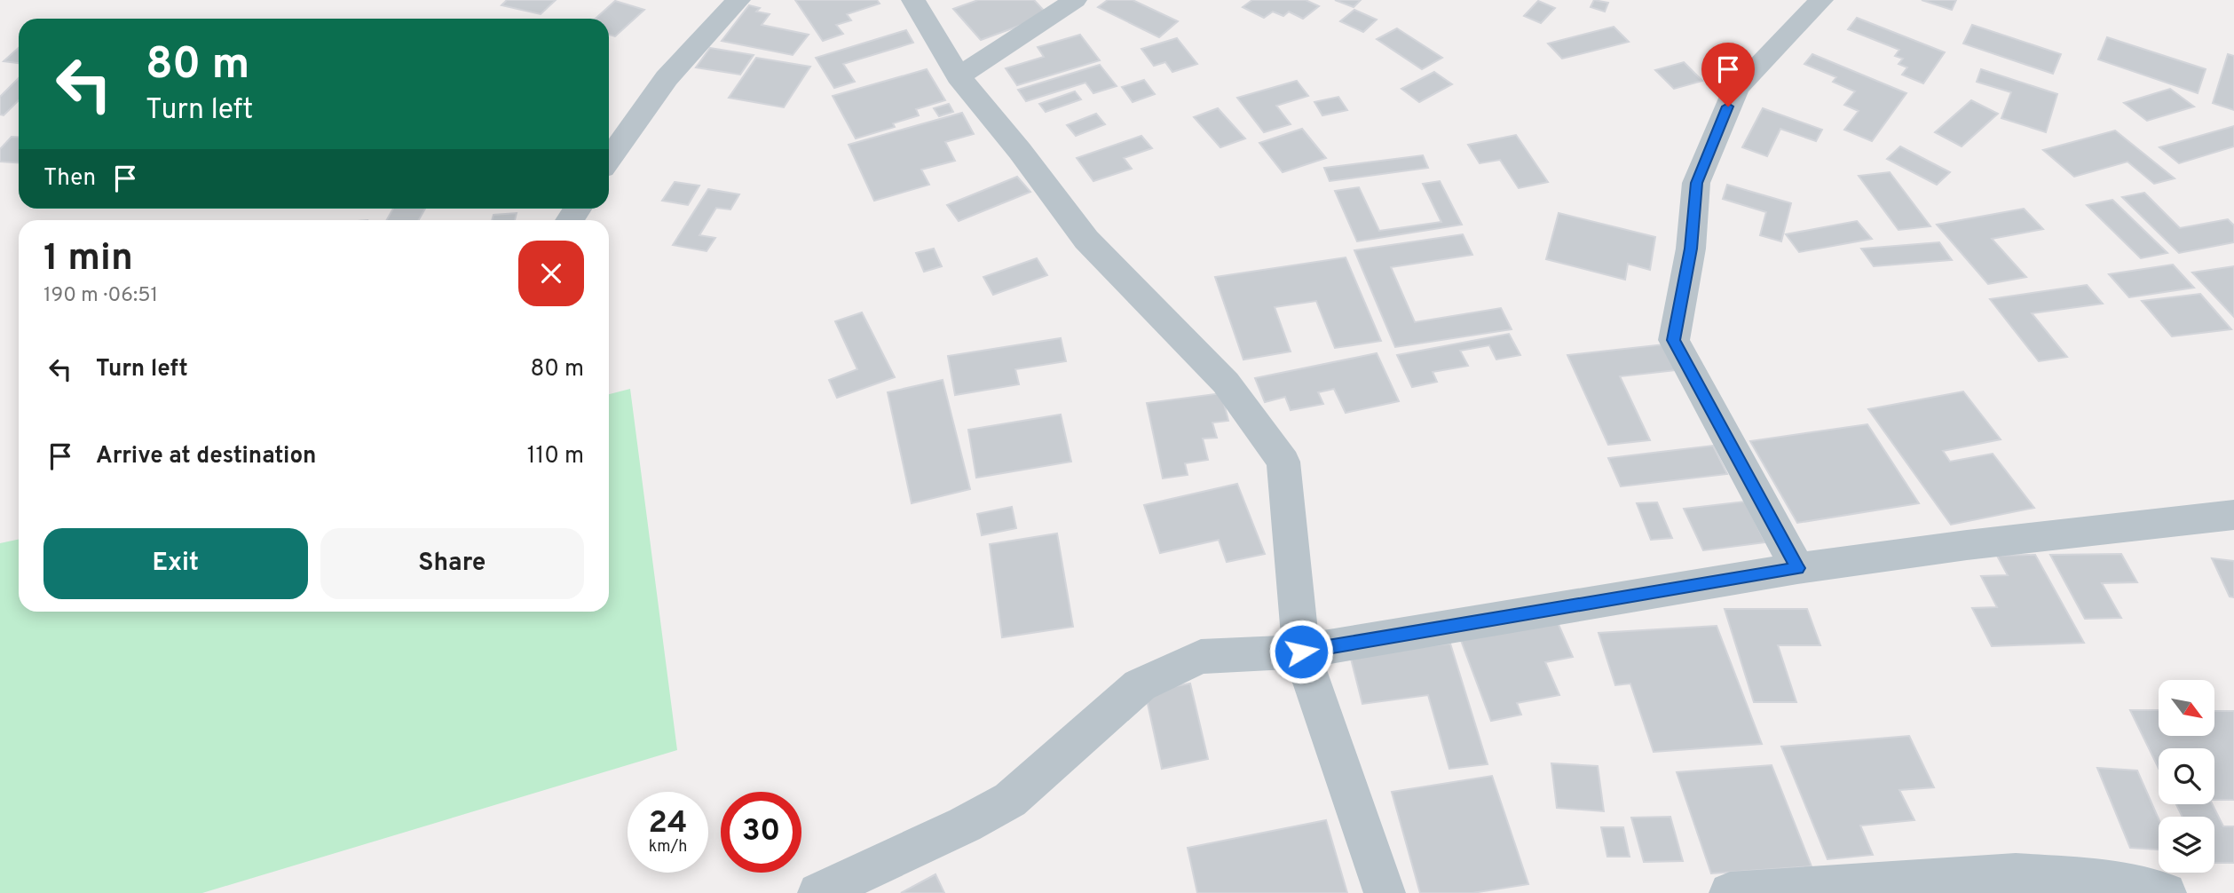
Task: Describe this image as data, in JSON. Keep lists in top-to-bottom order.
{
  "north": "bottom right",
  "page": {
    "turn": ["80 m", "Turn left"],
    "then": "Then",
    "heading": ["1 min", "190 m · 06:51"],
    "list": [
      {
        "name": "Turn left",
        "value": "80 m"
      },
      {
        "name": "Arrive at destination",
        "value": "110 m"
      }
    ],
    "buttons": ["Exit", "Share"],
    "speed": "24 km/h",
    "limit": "30"
  }
}
